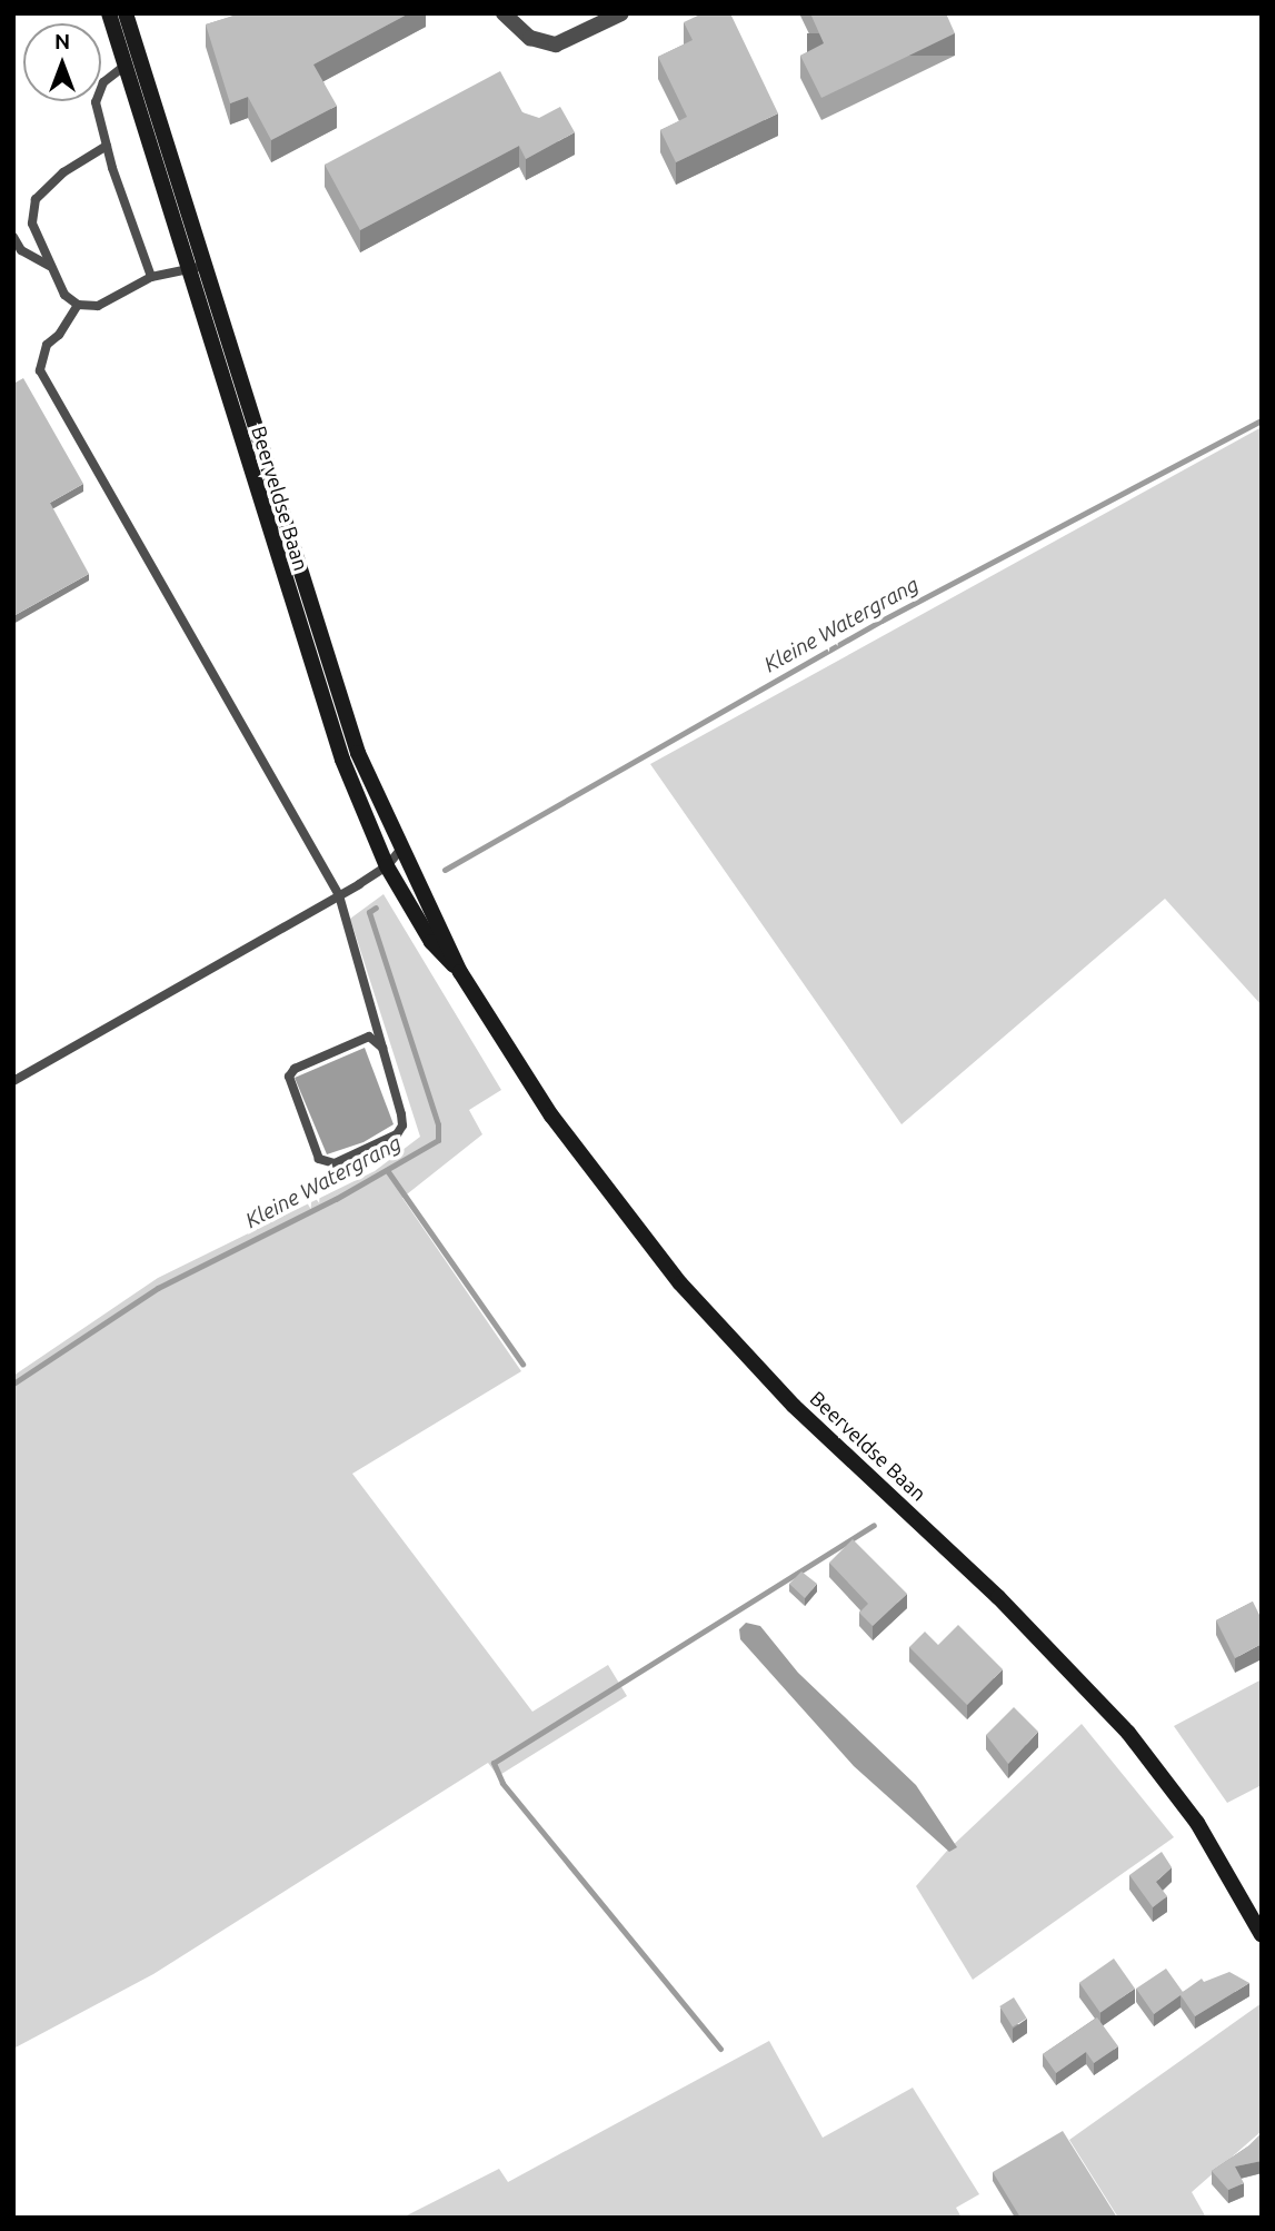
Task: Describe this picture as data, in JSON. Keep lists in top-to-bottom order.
{
  "streets": {
    "main road": ["Beerveldse Baan"]
  },
  "water": ["Kleine Watergrang"],
  "north": "top"
}
